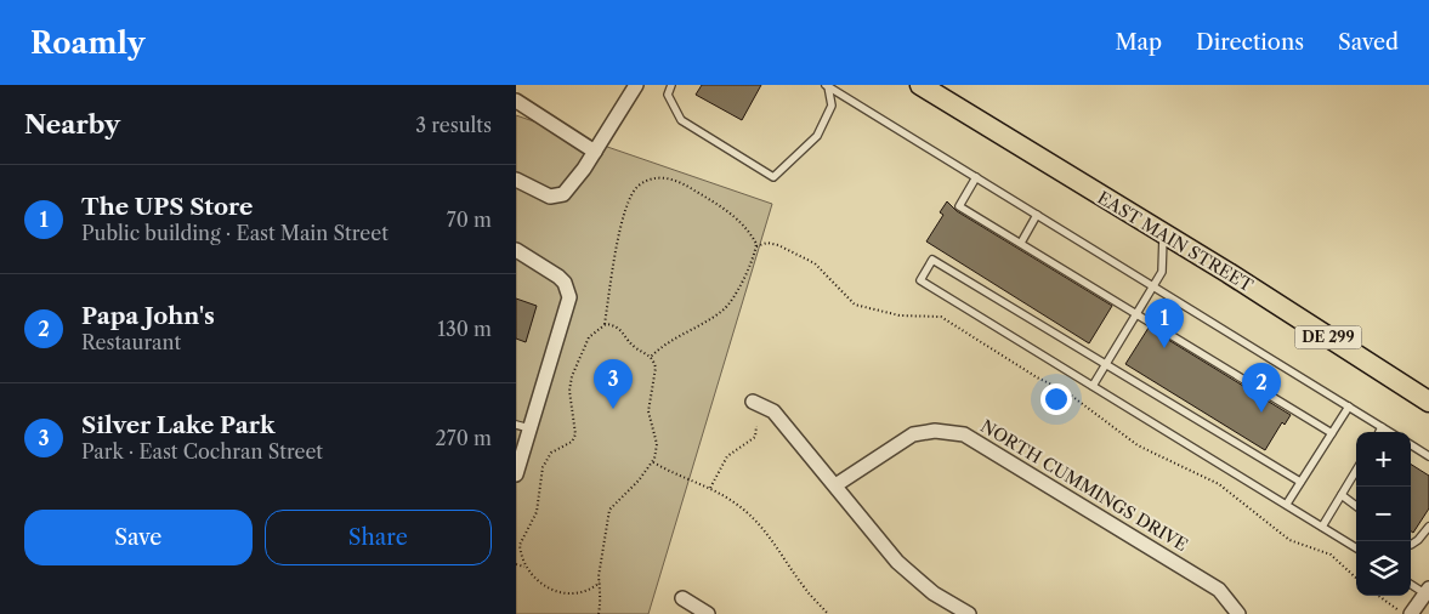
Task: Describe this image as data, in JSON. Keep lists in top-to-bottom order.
{
  "streets": {
    "main road": ["EAST MAIN STREET", "DE 299"],
    "street": ["NORTH CUMMINGS DRIVE"]
  },
  "page": {
    "header": "Roamly",
    "nav": ["Map", "Directions", "Saved"],
    "heading": ["Nearby", "3 results"],
    "list": [
      {
        "mark": "1",
        "name": "The UPS Store",
        "note": "Public building · East Main Street",
        "value": "70 m"
      },
      {
        "mark": "2",
        "name": "Papa John's",
        "note": "Restaurant",
        "value": "130 m"
      },
      {
        "mark": "3",
        "name": "Silver Lake Park",
        "note": "Park · East Cochran Street",
        "value": "270 m"
      }
    ],
    "pins": ["1", "3", "2"],
    "map_buttons": ["+", "−"],
    "buttons": ["Save", "Share"]
  }
}
